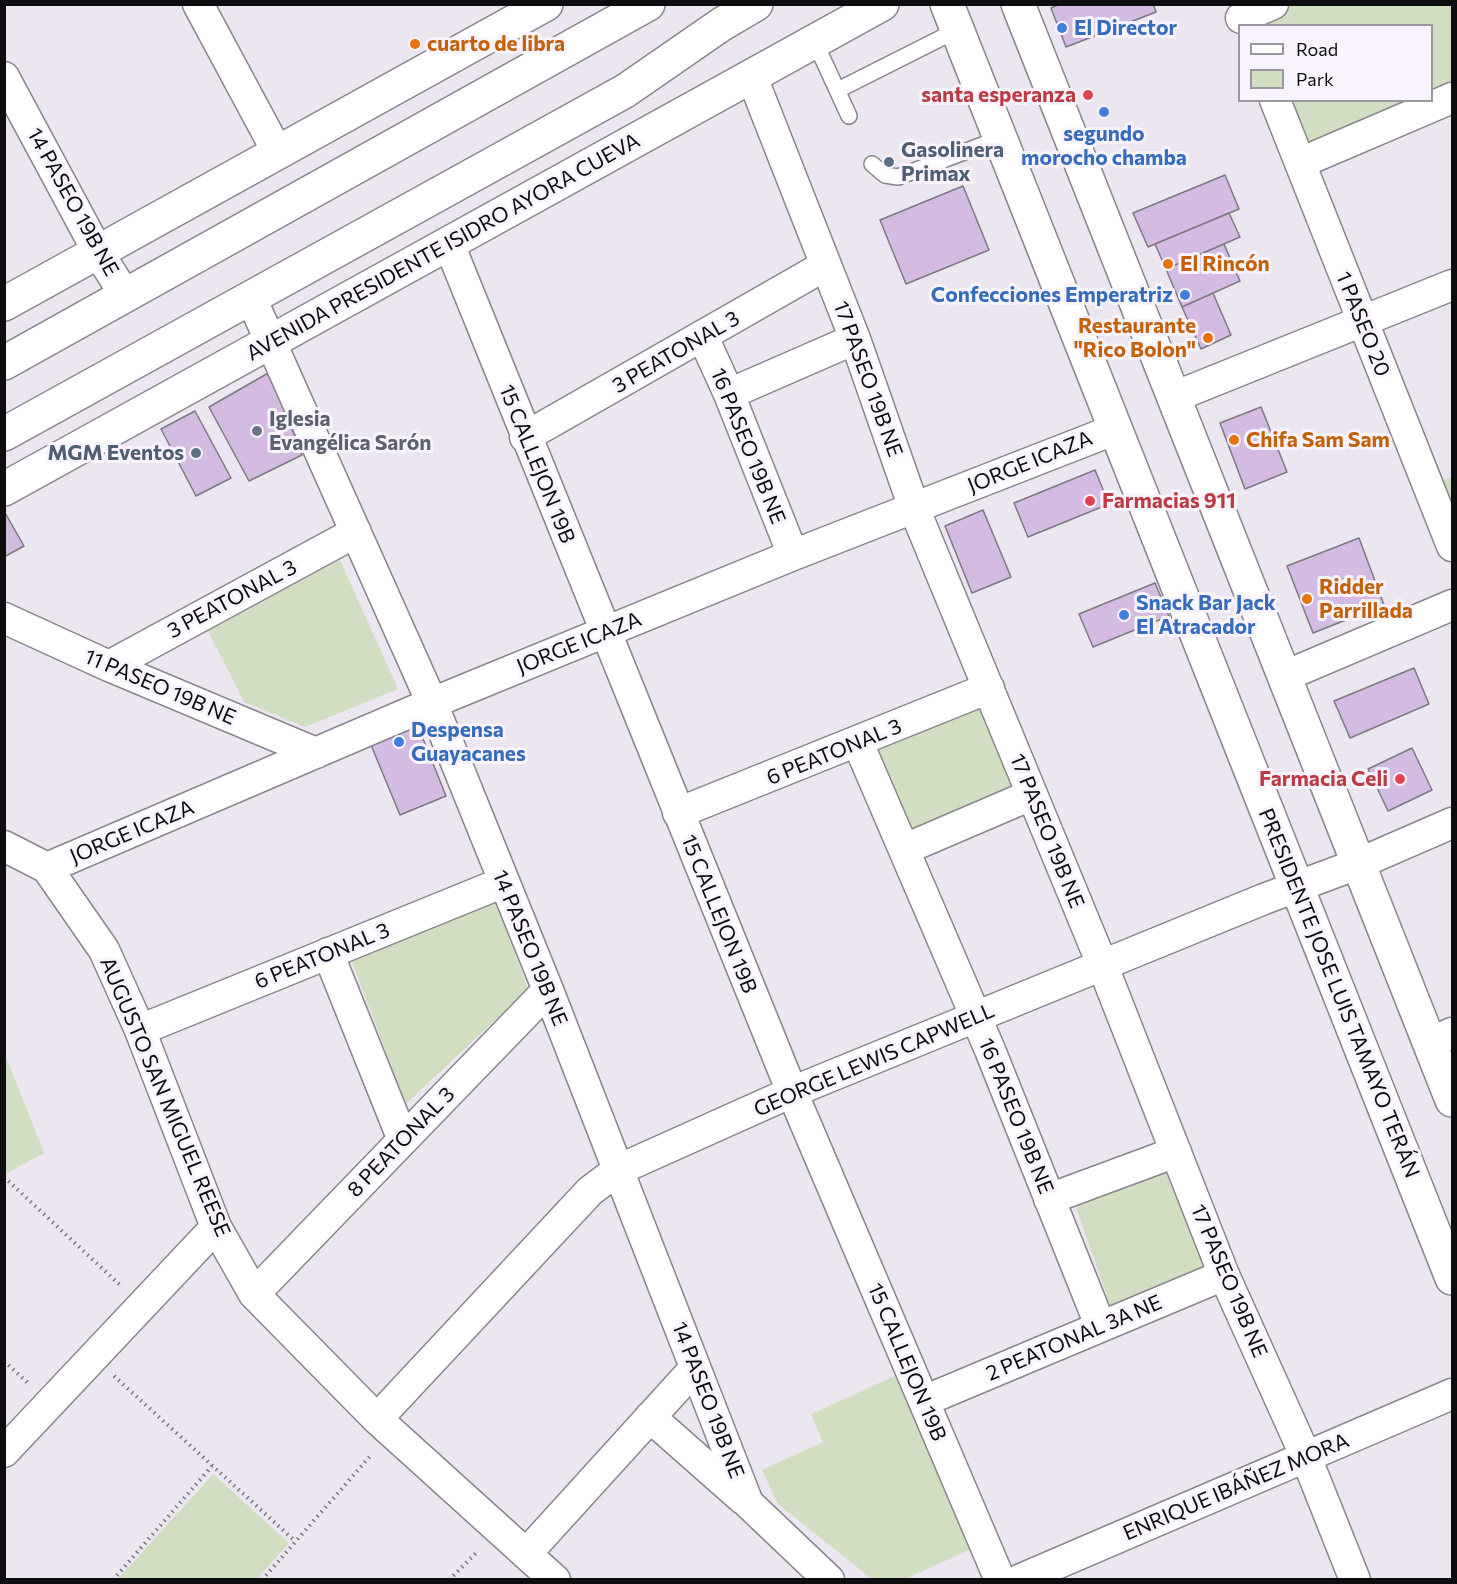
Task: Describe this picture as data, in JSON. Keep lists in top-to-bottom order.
{
  "streets": {
    "main road": ["AVENIDA PRESIDENTE ISIDRO AYORA CUEVA", "PRESIDENTE JOSE LUIS TAMAYO TERÁN"],
    "street": [
      "14 PASEO 19B NE",
      "1 PASEO 20",
      "3 PEATONAL 3",
      "17 PASEO 19B NE",
      "16 PASEO 19B NE",
      "JORGE ICAZA",
      "15 CALLEJON 19B",
      "11 PASEO 19B NE",
      "6 PEATONAL 3",
      "GEORGE LEWIS CAPWELL",
      "AUGUSTO SAN MIGUEL REESE",
      "8 PEATONAL 3",
      "2 PEATONAL 3A NE",
      "ENRIQUE IBÁÑEZ MORA"
    ]
  },
  "crossings": [
    ["14 PASEO 19B NE", "AVENIDA PRESIDENTE ISIDRO AYORA CUEVA"],
    ["14 PASEO 19B NE", "3 PEATONAL 3"],
    ["14 PASEO 19B NE", "JORGE ICAZA"],
    ["14 PASEO 19B NE", "6 PEATONAL 3"],
    ["14 PASEO 19B NE", "GEORGE LEWIS CAPWELL"],
    ["14 PASEO 19B NE", "8 PEATONAL 3"],
    ["AVENIDA PRESIDENTE ISIDRO AYORA CUEVA", "17 PASEO 19B NE"],
    ["AVENIDA PRESIDENTE ISIDRO AYORA CUEVA", "15 CALLEJON 19B"],
    ["3 PEATONAL 3", "17 PASEO 19B NE"],
    ["3 PEATONAL 3", "16 PASEO 19B NE"],
    ["3 PEATONAL 3", "15 CALLEJON 19B"],
    ["3 PEATONAL 3", "11 PASEO 19B NE"],
    ["17 PASEO 19B NE", "JORGE ICAZA"],
    ["17 PASEO 19B NE", "6 PEATONAL 3"],
    ["17 PASEO 19B NE", "GEORGE LEWIS CAPWELL"],
    ["17 PASEO 19B NE", "2 PEATONAL 3A NE"],
    ["17 PASEO 19B NE", "ENRIQUE IBÁÑEZ MORA"],
    ["16 PASEO 19B NE", "JORGE ICAZA"],
    ["16 PASEO 19B NE", "6 PEATONAL 3"],
    ["16 PASEO 19B NE", "GEORGE LEWIS CAPWELL"],
    ["16 PASEO 19B NE", "2 PEATONAL 3A NE"],
    ["JORGE ICAZA", "15 CALLEJON 19B"],
    ["JORGE ICAZA", "11 PASEO 19B NE"],
    ["JORGE ICAZA", "PRESIDENTE JOSE LUIS TAMAYO TERÁN"],
    ["JORGE ICAZA", "AUGUSTO SAN MIGUEL REESE"],
    ["15 CALLEJON 19B", "6 PEATONAL 3"],
    ["15 CALLEJON 19B", "GEORGE LEWIS CAPWELL"],
    ["15 CALLEJON 19B", "2 PEATONAL 3A NE"],
    ["6 PEATONAL 3", "AUGUSTO SAN MIGUEL REESE"],
    ["PRESIDENTE JOSE LUIS TAMAYO TERÁN", "GEORGE LEWIS CAPWELL"],
    ["GEORGE LEWIS CAPWELL", "AUGUSTO SAN MIGUEL REESE"],
    ["AUGUSTO SAN MIGUEL REESE", "8 PEATONAL 3"]
  ],
  "places": [
    "El Director",
    "cuarto de libra",
    "santa esperanza",
    "segundo morocho chamba",
    "Gasolinera Primax",
    "El Rincón",
    "Confecciones Emperatriz",
    "Restaurante \"Rico Bolon\"",
    "Iglesia Evangélica Sarón",
    "Chifa Sam Sam",
    "MGM Eventos",
    "Farmacias 911",
    "Ridder Parrillada",
    "Snack Bar Jack El Atracador",
    "Despensa Guayacanes",
    "Farmacia Celi"
  ],
  "legend": ["Road", "Park"]
}
